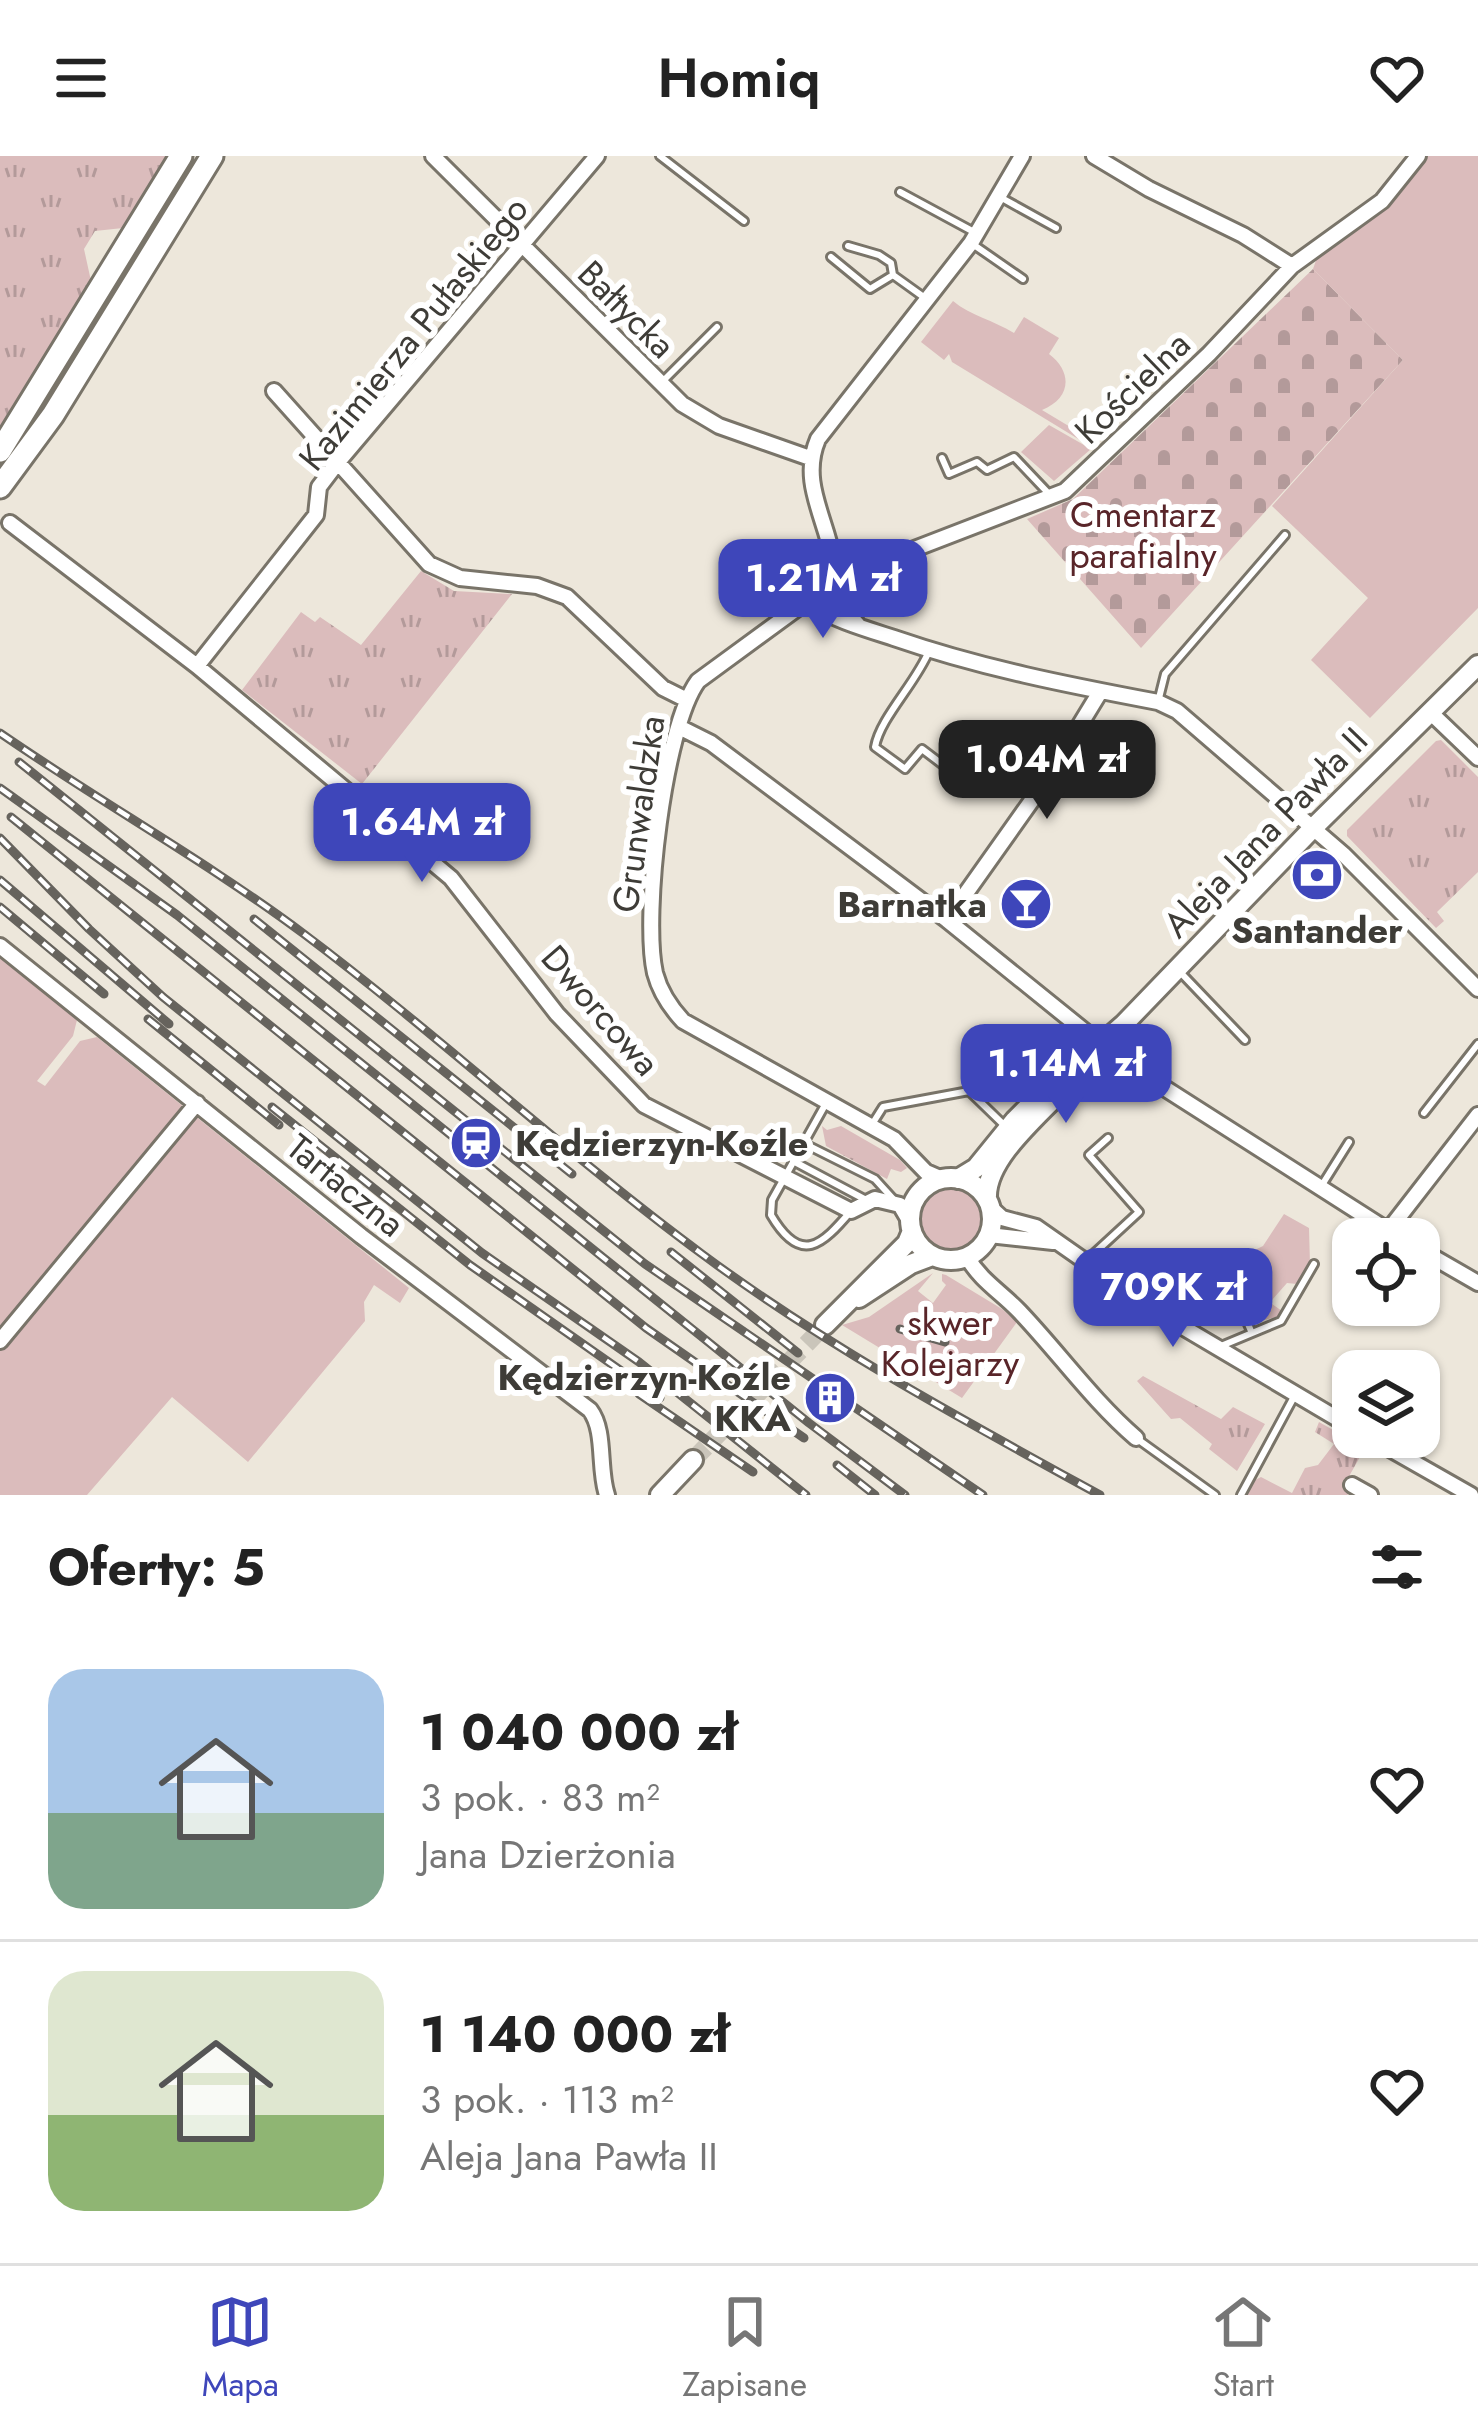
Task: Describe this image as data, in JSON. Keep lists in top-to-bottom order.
{
  "streets": {
    "main road": ["Aleja Jana Pawła II"],
    "street": [
      "Bałtycka",
      "Kazimierza Pułaskiego",
      "Kościelna",
      "Grunwaldzka",
      "Dworcowa",
      "Tartaczna"
    ]
  },
  "crossings": [
    ["Bałtycka", "Kazimierza Pułaskiego"],
    ["Kazimierza Pułaskiego", "Dworcowa"],
    ["Kościelna", "Grunwaldzka"],
    ["Grunwaldzka", "Aleja Jana Pawła II"]
  ],
  "parks": ["Cmentarz parafialny", "skwer Kolejarzy"],
  "places": {
    "bank": ["Santander"],
    "bar": ["Barnatka"],
    "station": ["Kędzierzyn-Koźle"],
    "building": ["Kędzierzyn-Koźle KKA"]
  },
  "page": {
    "header": "Homiq",
    "price": [
      "1.21M zł",
      "1.04M zł",
      "1.64M zł",
      "1.14M zł",
      "709K zł"
    ],
    "heading": "Oferty: 5",
    "list": [
      {
        "name": "1 040 000 zł",
        "note": "3 pok. · 83 m² · Jana Dzierżonia"
      },
      {
        "name": "1 140 000 zł",
        "note": "3 pok. · 113 m² · Aleja Jana Pawła II"
      }
    ],
    "tabs": ["Mapa", "Zapisane", "Start"]
  }
}
